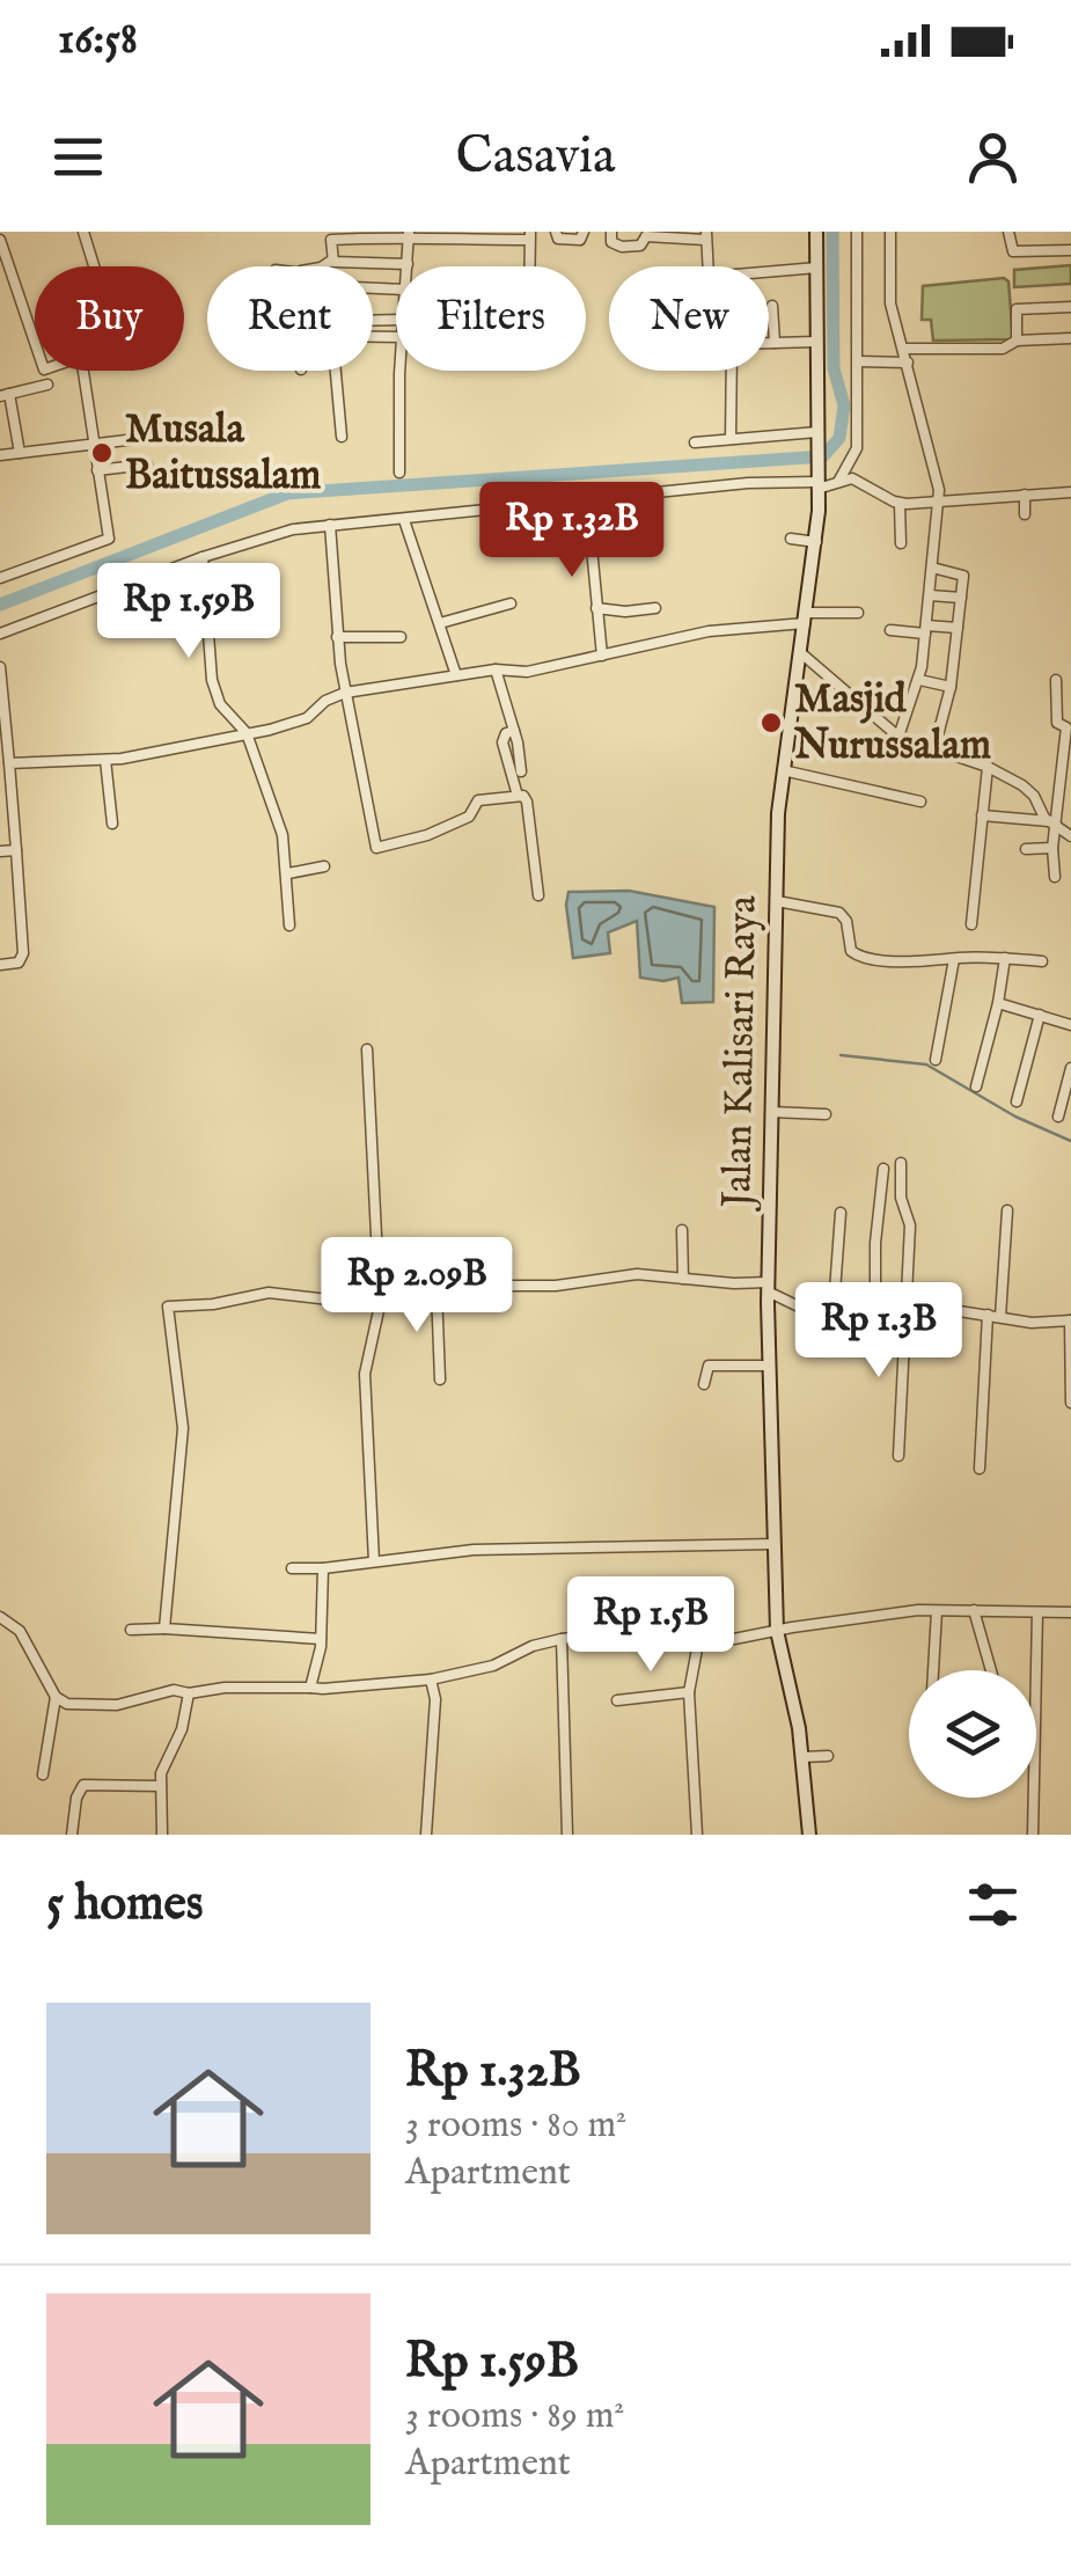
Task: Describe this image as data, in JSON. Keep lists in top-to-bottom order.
{
  "streets": {
    "street": ["Jalan Kalisari Raya"]
  },
  "places": ["Musala Baitussalam", "Masjid Nurussalam"],
  "page": {
    "status": "16:58",
    "header": "Casavia",
    "chip": [
      "Buy",
      "Rent",
      "Filters",
      "New"
    ],
    "price": [
      "Rp 1.32B",
      "Rp 1.59B",
      "Rp 2.09B",
      "Rp 1.3B",
      "Rp 1.5B"
    ],
    "heading": "5 homes",
    "list": [
      {
        "name": "Rp 1.32B",
        "note": "3 rooms · 80 m² · Apartment"
      },
      {
        "name": "Rp 1.59B",
        "note": "3 rooms · 89 m² · Apartment"
      }
    ]
  }
}
